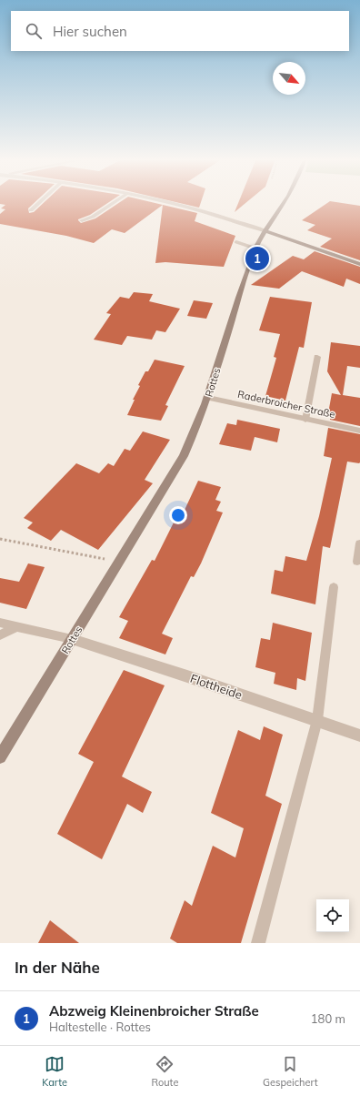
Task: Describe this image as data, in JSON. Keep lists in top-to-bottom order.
{
  "streets": {
    "street": ["Rottes", "Raderbroicher Straße", "Flottheide"]
  },
  "crossings": [
    ["Rottes", "Raderbroicher Straße"],
    ["Rottes", "Flottheide"]
  ],
  "north": "bottom right",
  "page": {
    "search": "Hier suchen",
    "pins": "1",
    "heading": "In der Nähe",
    "list": [
      {
        "mark": "1",
        "name": "Abzweig Kleinenbroicher Straße",
        "note": "Haltestelle · Rottes",
        "value": "180 m"
      }
    ],
    "nav": ["Karte", "Route", "Gespeichert"]
  }
}
